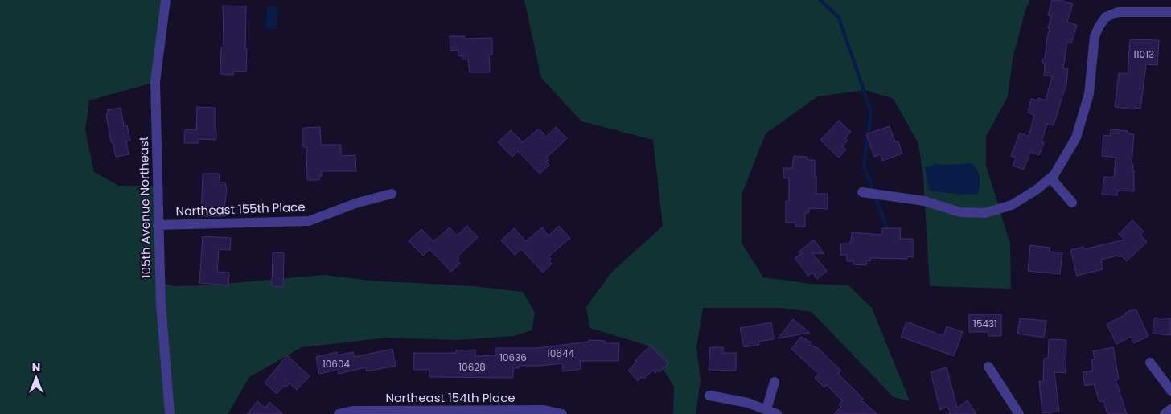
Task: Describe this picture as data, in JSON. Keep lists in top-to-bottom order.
{
  "streets": {
    "street": ["105th Avenue Northeast", "Northeast 155th Place", "Northeast 154th Place"]
  },
  "crossings": [
    ["105th Avenue Northeast", "Northeast 155th Place"]
  ],
  "house_numbers": [
    "11013",
    "15431",
    "10644",
    "10636",
    "10604",
    "10628"
  ],
  "north": "top"
}
